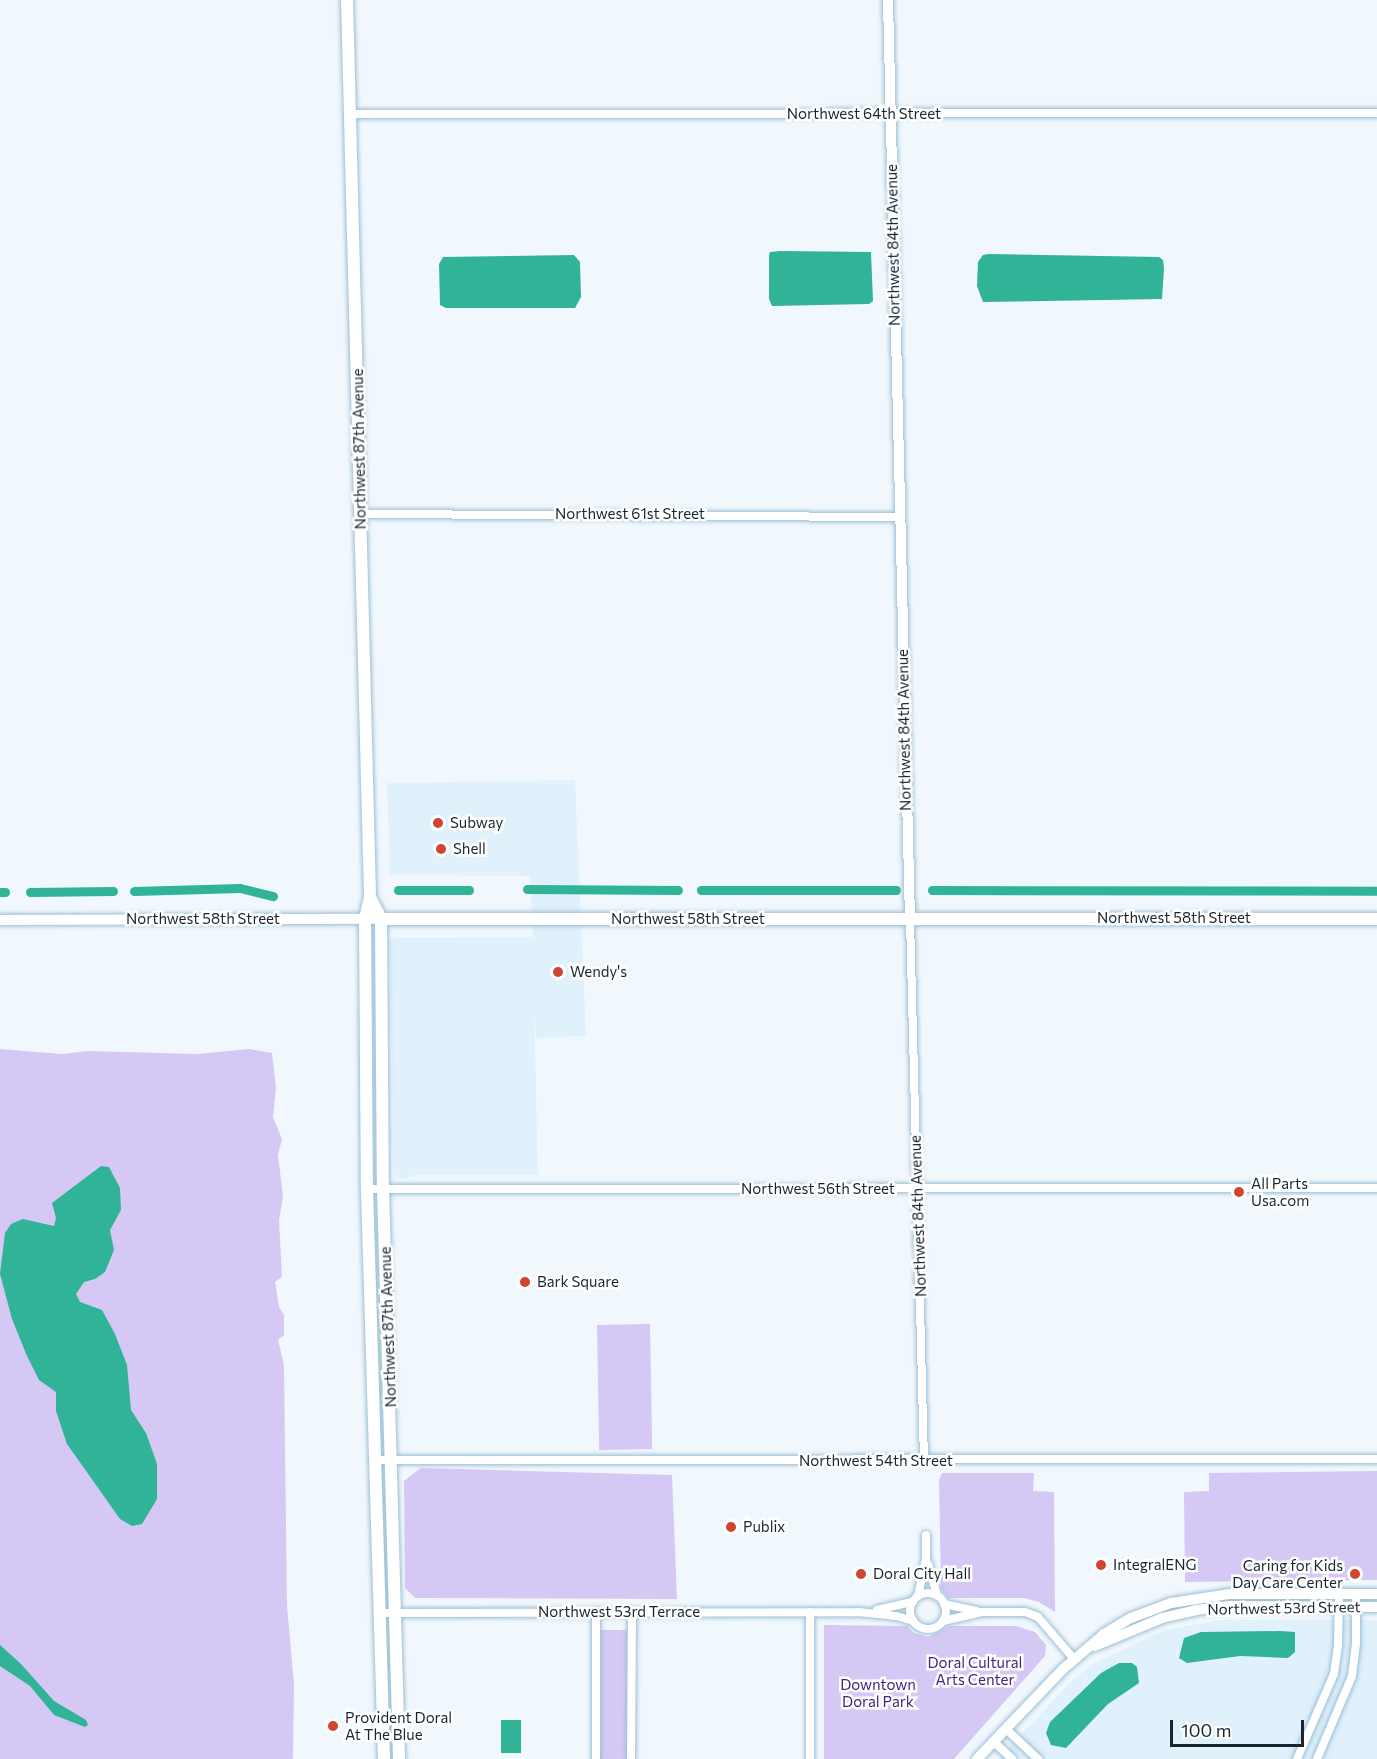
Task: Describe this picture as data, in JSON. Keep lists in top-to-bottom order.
{
  "streets": {
    "main road": ["Northwest 87th Avenue", "Northwest 58th Street"],
    "street": [
      "Northwest 64th Street",
      "Northwest 84th Avenue",
      "Northwest 61st Street",
      "Northwest 56th Street",
      "Northwest 54th Street",
      "Northwest 53rd Street",
      "Northwest 53rd Terrace"
    ]
  },
  "crossings": [
    ["Northwest 64th Street", "Northwest 84th Avenue"],
    ["Northwest 64th Street", "Northwest 87th Avenue"],
    ["Northwest 84th Avenue", "Northwest 61st Street"],
    ["Northwest 84th Avenue", "Northwest 58th Street"],
    ["Northwest 84th Avenue", "Northwest 56th Street"],
    ["Northwest 84th Avenue", "Northwest 54th Street"],
    ["Northwest 87th Avenue", "Northwest 61st Street"],
    ["Northwest 87th Avenue", "Northwest 58th Street"],
    ["Northwest 87th Avenue", "Northwest 56th Street"],
    ["Northwest 87th Avenue", "Northwest 54th Street"],
    ["Northwest 87th Avenue", "Northwest 53rd Terrace"]
  ],
  "parks": ["Doral Cultural Arts Center", "Downtown Doral Park"],
  "places": [
    "Subway",
    "Shell",
    "Wendy's",
    "All Parts Usa.com",
    "Bark Square",
    "Publix",
    "IntegralENG",
    "Doral City Hall",
    "Caring for Kids Day Care Center",
    "Provident Doral At The Blue"
  ],
  "scale_bar": "100 m"
}
